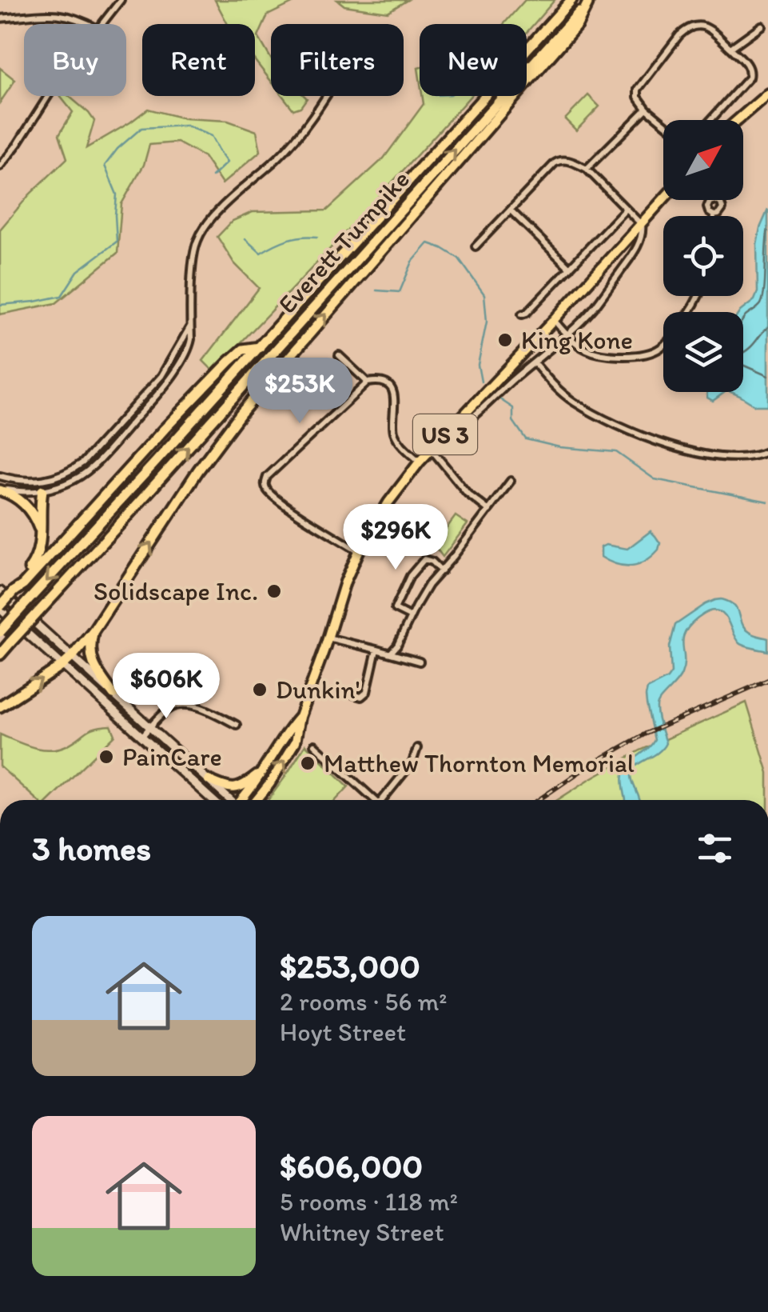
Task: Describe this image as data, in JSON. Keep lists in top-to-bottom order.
{
  "streets": {
    "highway": ["Everett Turnpike"],
    "main road": ["US 3"]
  },
  "places": [
    "King Kone",
    "Solidscape Inc.",
    "Dunkin'",
    "PainCare",
    "Matthew Thornton Memorial"
  ],
  "north": "top right",
  "page": {
    "chip": [
      "Buy",
      "Rent",
      "Filters",
      "New"
    ],
    "price": ["$253K", "$296K", "$606K"],
    "heading": "3 homes",
    "list": [
      {
        "name": "$253,000",
        "note": "2 rooms · 56 m² · Hoyt Street"
      },
      {
        "name": "$606,000",
        "note": "5 rooms · 118 m² · Whitney Street"
      }
    ]
  }
}
